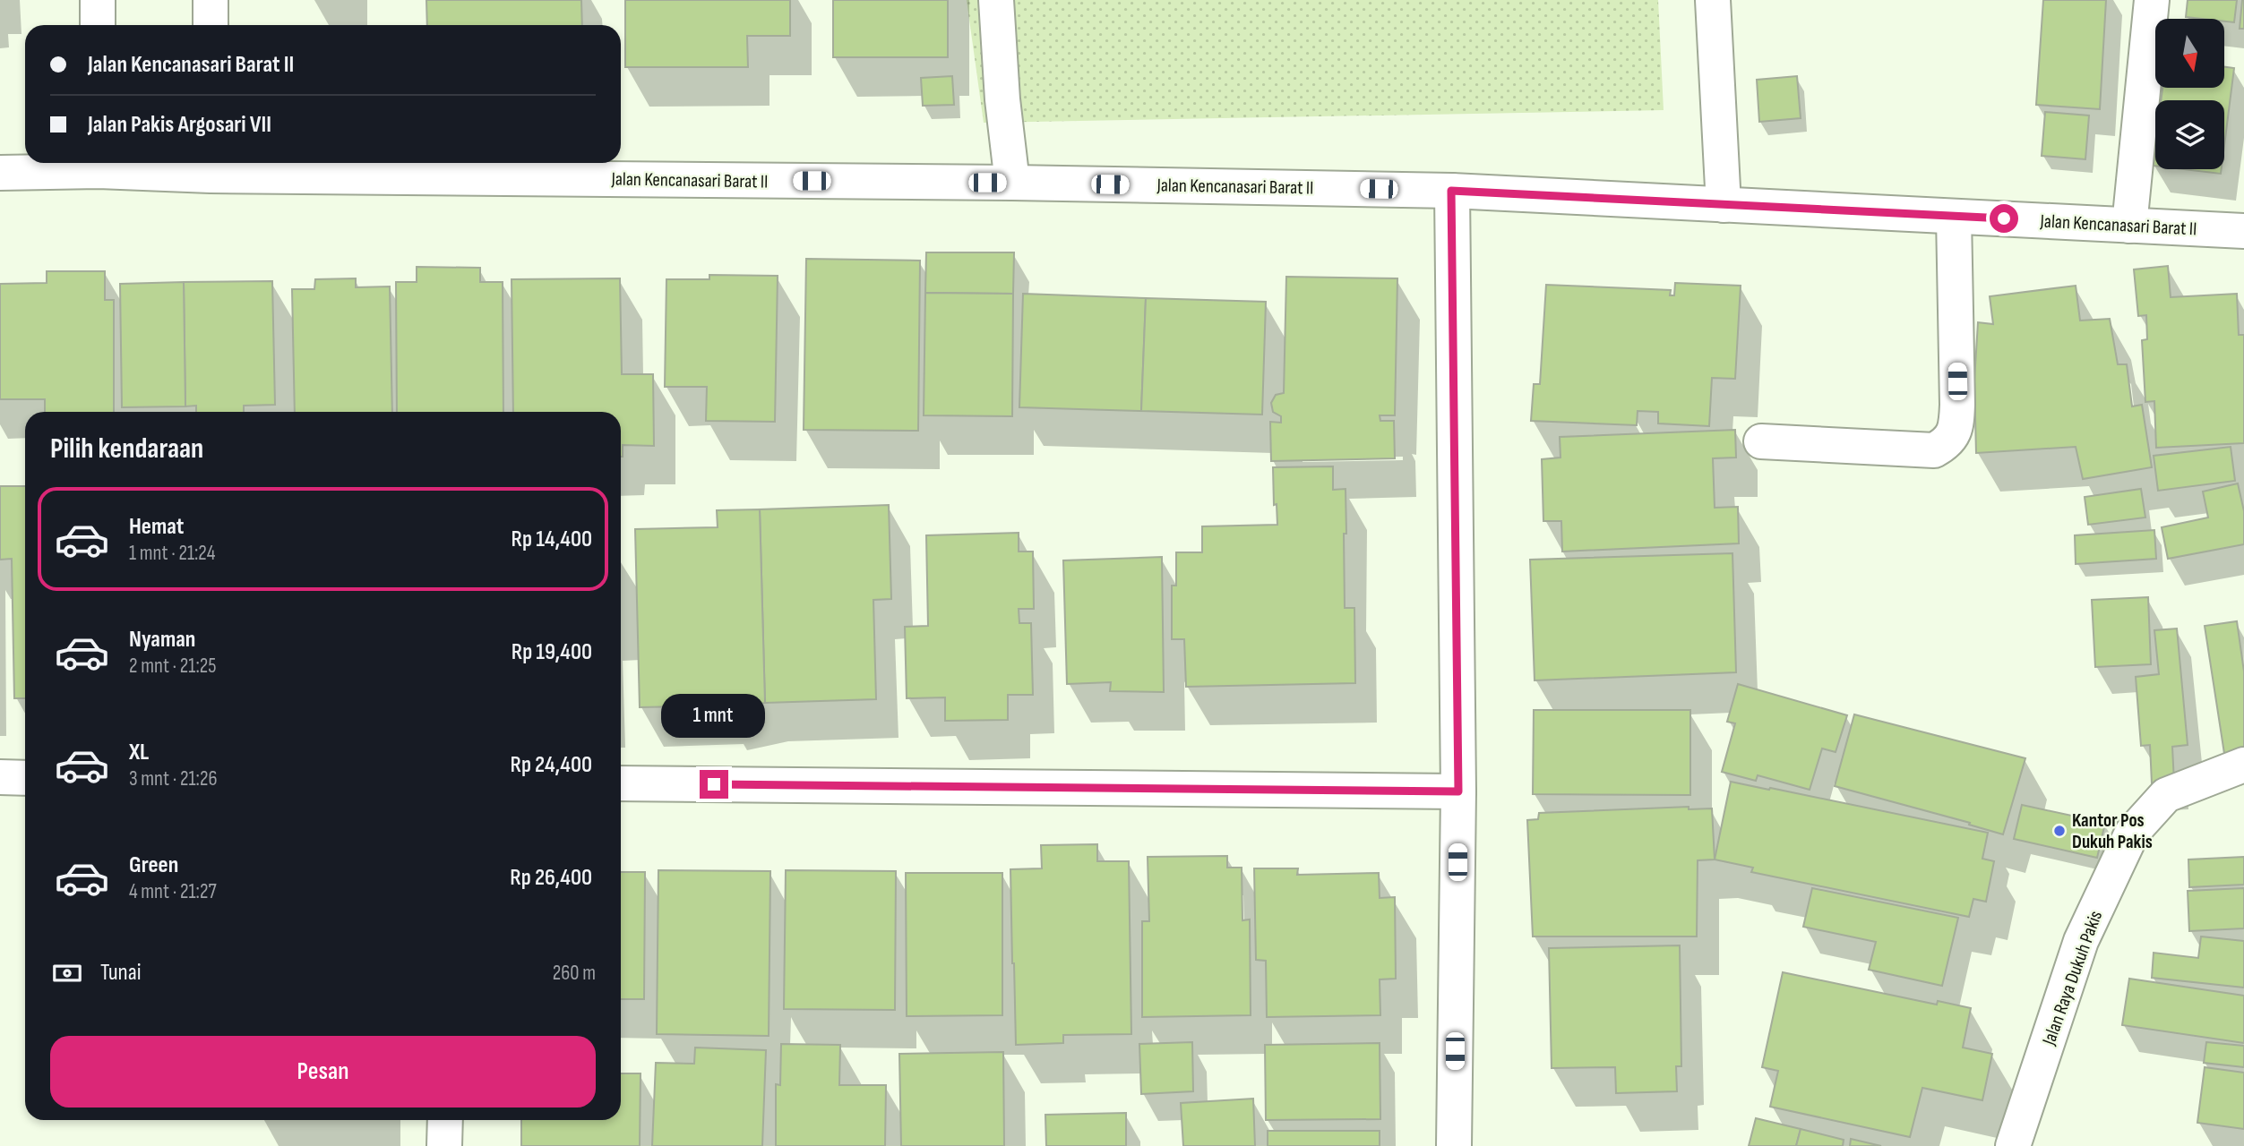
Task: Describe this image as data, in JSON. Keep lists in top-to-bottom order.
{
  "streets": {
    "street": ["Jalan Kencanasari Barat II", "Jalan Raya Dukuh Pakis"]
  },
  "places": ["Kantor Pos Dukuh Pakis"],
  "north": "bottom",
  "page": {
    "banner": ["Jalan Kencanasari Barat II", "Jalan Pakis Argosari VII"],
    "heading": "Pilih kendaraan",
    "list": [
      {
        "name": "Hemat",
        "note": "1 mnt · 21:24",
        "value": "Rp 14,400"
      },
      {
        "name": "Nyaman",
        "note": "2 mnt · 21:25",
        "value": "Rp 19,400"
      },
      {
        "name": "XL",
        "note": "3 mnt · 21:26",
        "value": "Rp 24,400"
      },
      {
        "name": "Green",
        "note": "4 mnt · 21:27",
        "value": "Rp 26,400"
      }
    ],
    "bubble": "1 mnt",
    "pay": ["Tunai", "260 m"],
    "buttons": "Pesan"
  }
}
